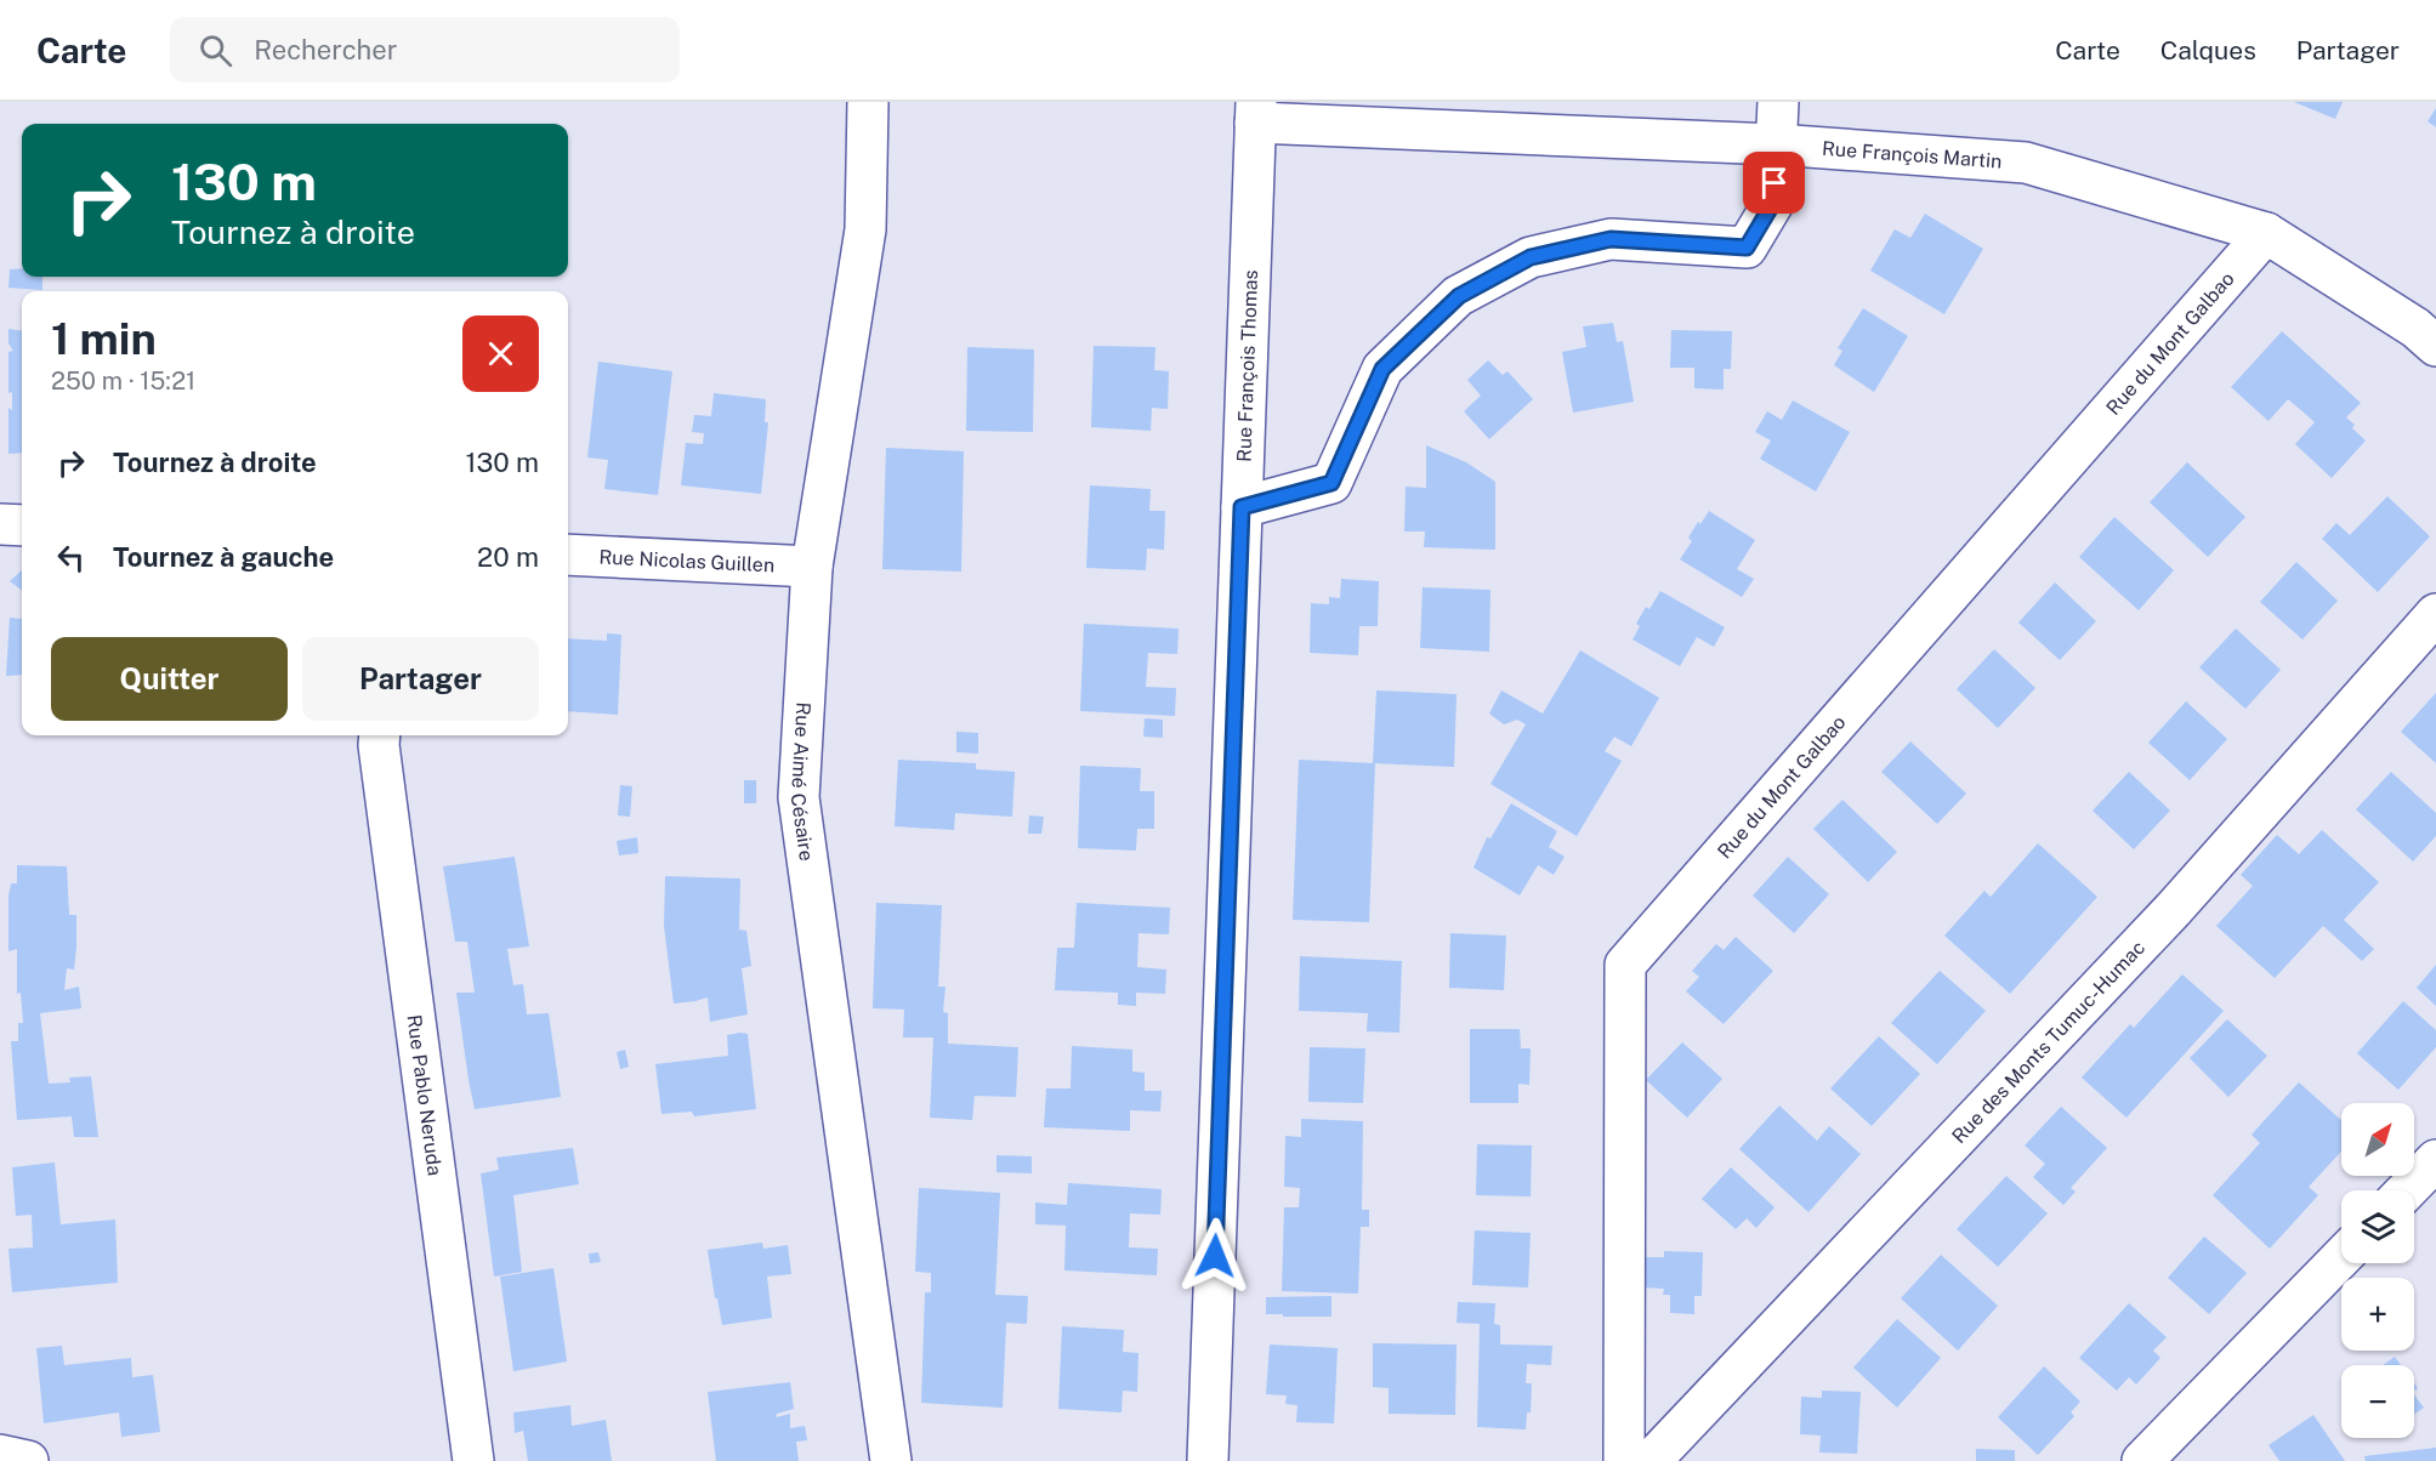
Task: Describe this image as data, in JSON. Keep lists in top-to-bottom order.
{
  "streets": {
    "street": [
      "Rue François Martin",
      "Rue du Mont Galbao",
      "Rue François Thomas",
      "Rue Nicolas Guillen",
      "Rue Aimé Césaire",
      "Rue des Monts Tumuc-Humac",
      "Rue Pablo Neruda"
    ]
  },
  "crossings": [
    ["Rue François Martin", "Rue du Mont Galbao"],
    ["Rue François Martin", "Rue François Thomas"],
    ["Rue Nicolas Guillen", "Rue Aimé Césaire"]
  ],
  "north": "top right",
  "page": {
    "header": "Carte",
    "search": "Rechercher",
    "nav": ["Carte", "Calques", "Partager"],
    "turn": ["130 m", "Tournez à droite"],
    "heading": ["1 min", "250 m · 15:21"],
    "list": [
      {
        "name": "Tournez à droite",
        "value": "130 m"
      },
      {
        "name": "Tournez à gauche",
        "value": "20 m"
      }
    ],
    "buttons": ["Quitter", "Partager"],
    "map_buttons": ["+", "−"]
  }
}
